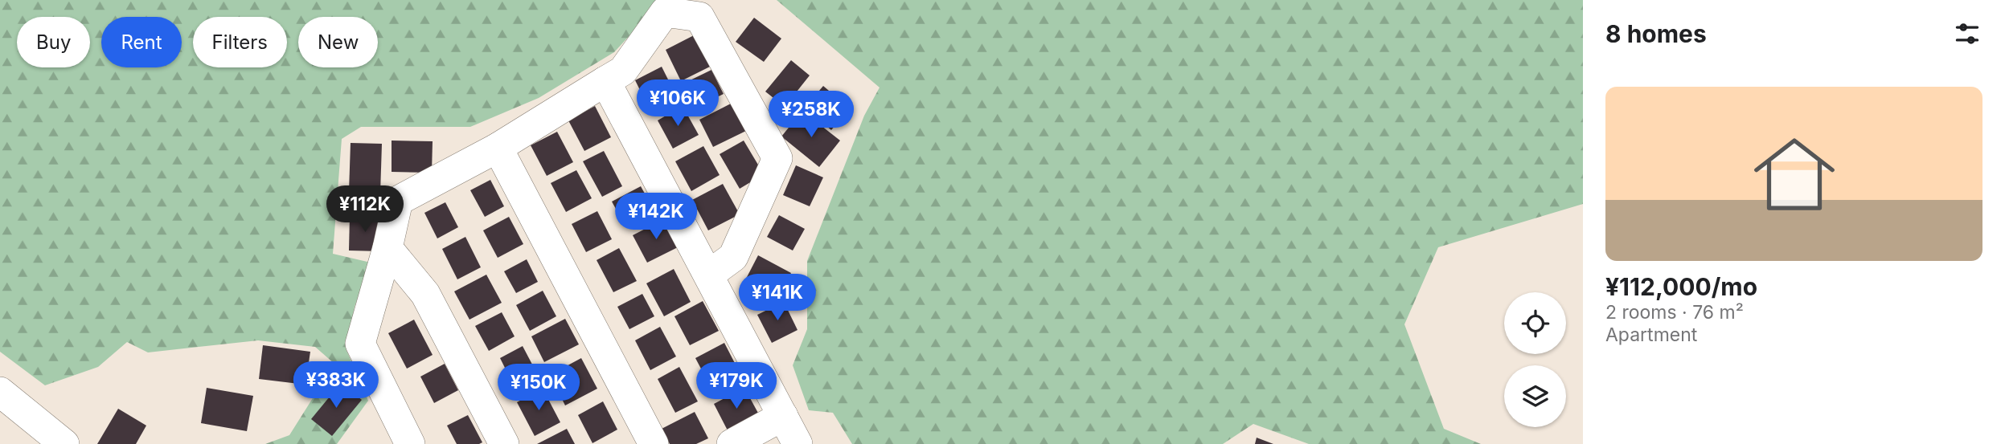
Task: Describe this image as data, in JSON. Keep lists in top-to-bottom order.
{
  "page": {
    "heading": "8 homes",
    "chip": [
      "Buy",
      "Rent",
      "Filters",
      "New"
    ],
    "list": [
      {
        "name": "¥112,000/mo",
        "note": "2 rooms · 76 m² · Apartment"
      }
    ],
    "price": [
      "¥106K",
      "¥258K",
      "¥112K",
      "¥142K",
      "¥141K",
      "¥383K",
      "¥179K",
      "¥150K"
    ]
  }
}
